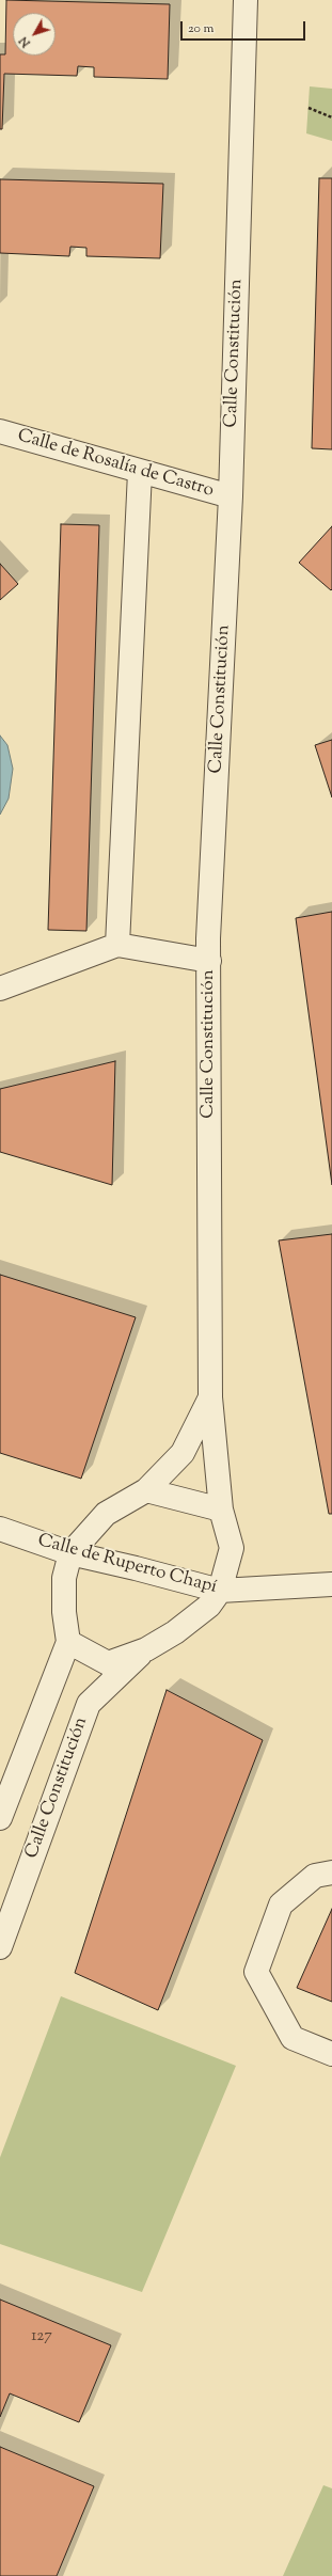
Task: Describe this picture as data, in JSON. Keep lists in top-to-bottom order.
{
  "streets": {
    "street": ["Calle Constitución", "Calle de Rosalía de Castro", "Calle de Ruperto Chapí"]
  },
  "crossings": [
    ["Calle Constitución", "Calle de Rosalía de Castro"],
    ["Calle Constitución", "Calle de Ruperto Chapí"]
  ],
  "house_numbers": ["127"],
  "scale_bar": "20 m",
  "north": "bottom left"
}
